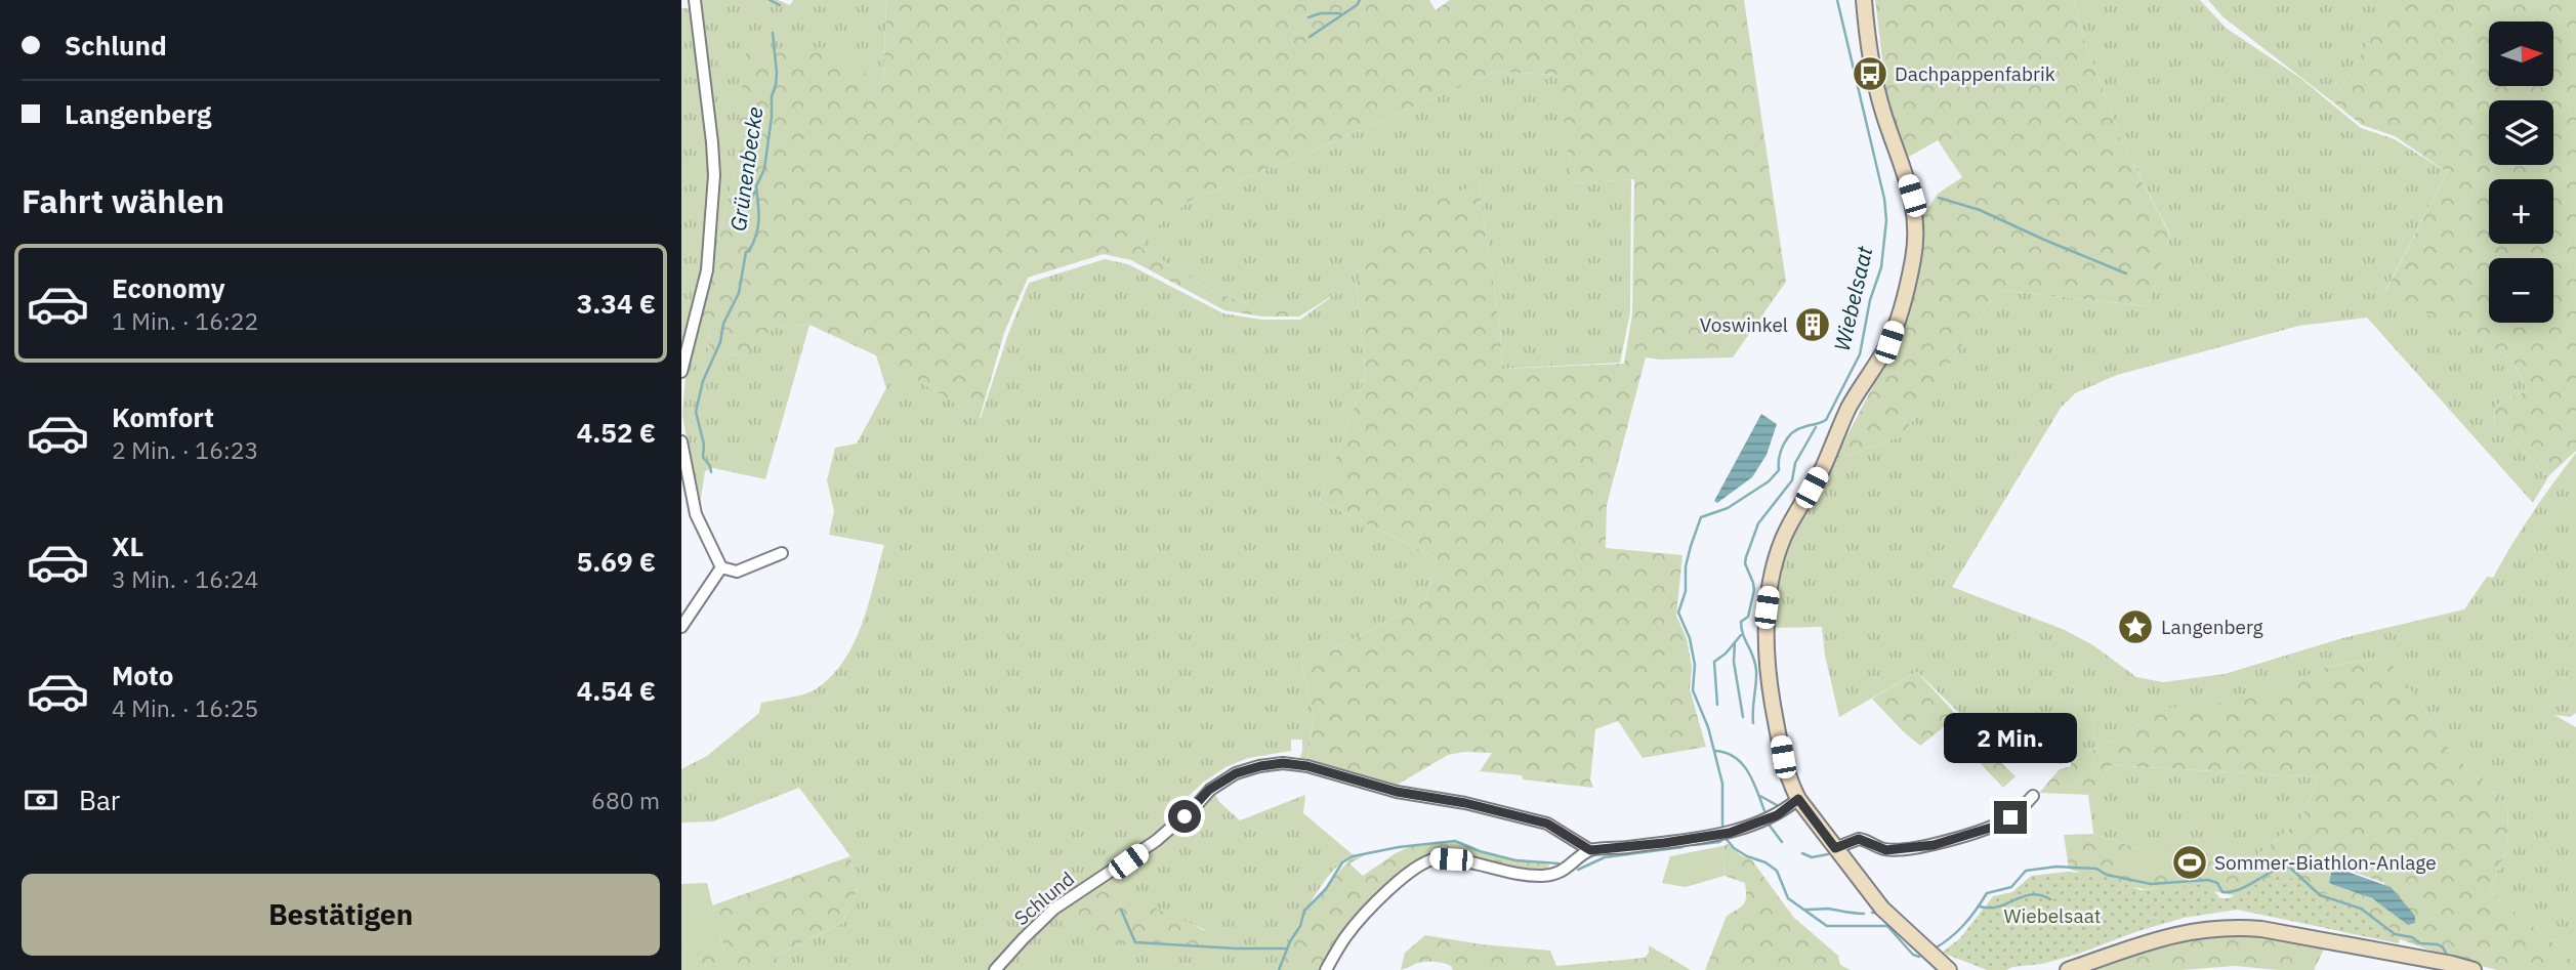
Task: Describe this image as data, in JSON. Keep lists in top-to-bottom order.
{
  "streets": {
    "street": ["Schlund"]
  },
  "water": ["Grünenbecke", "Wiebelsaat"],
  "parks": ["Wiebelsaat"],
  "places": {
    "bus stop": ["Dachpappenfabrik"],
    "building": ["Voswinkel"],
    "place": ["Langenberg"],
    "sports": ["Sommer-Biathlon-Anlage"]
  },
  "north": "right",
  "page": {
    "banner": ["Schlund", "Langenberg"],
    "map_buttons": ["+", "−"],
    "heading": "Fahrt wählen",
    "list": [
      {
        "name": "Economy",
        "note": "1 Min. · 16:22",
        "value": "3.34 €"
      },
      {
        "name": "Komfort",
        "note": "2 Min. · 16:23",
        "value": "4.52 €"
      },
      {
        "name": "XL",
        "note": "3 Min. · 16:24",
        "value": "5.69 €"
      },
      {
        "name": "Moto",
        "note": "4 Min. · 16:25",
        "value": "4.54 €"
      }
    ],
    "bubble": "2 Min.",
    "pay": ["Bar", "680 m"],
    "buttons": "Bestätigen"
  }
}
